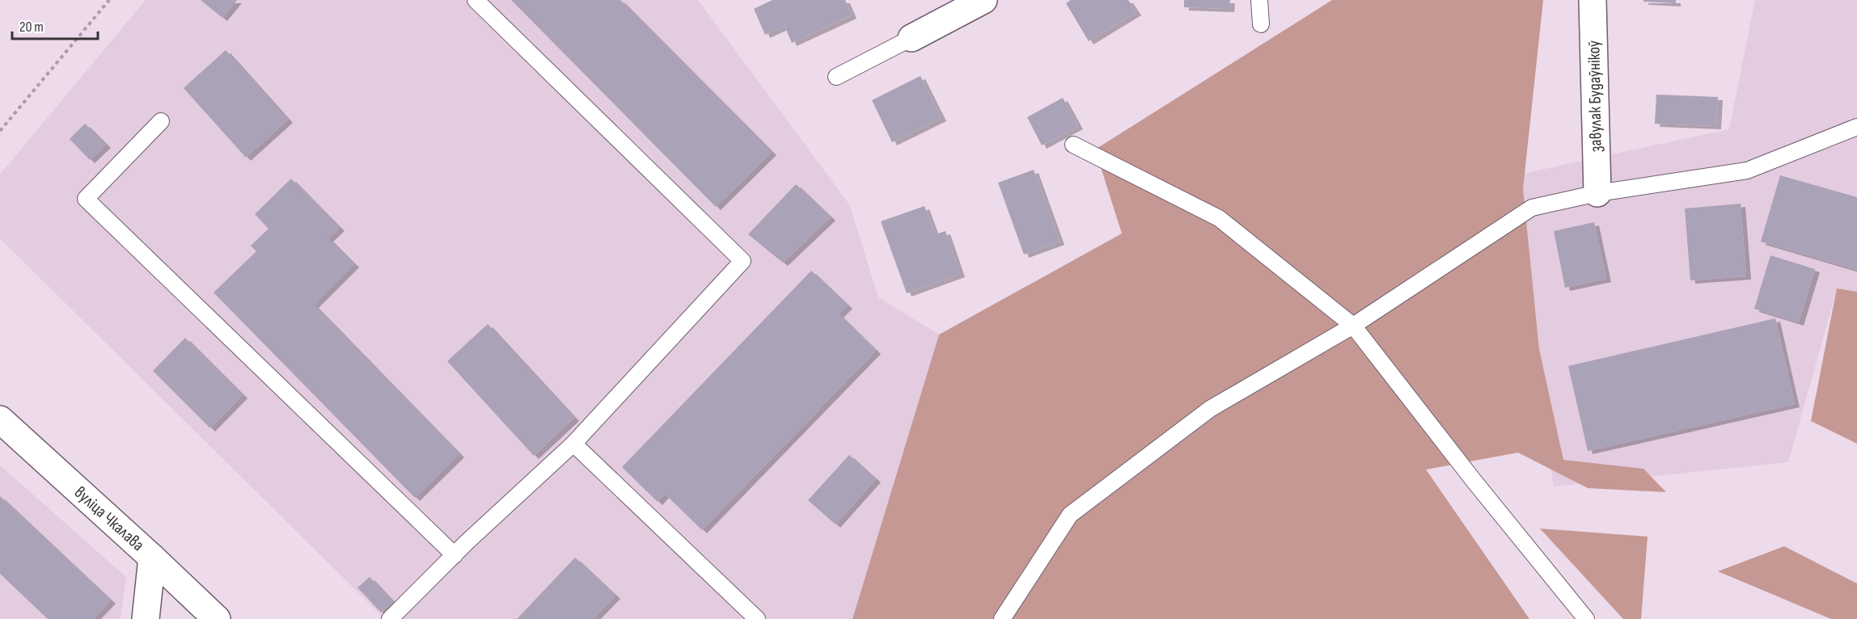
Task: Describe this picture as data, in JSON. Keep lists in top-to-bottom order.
{
  "streets": {
    "street": ["завулак Будаўнікоў", "вуліца Чкалава"]
  },
  "scale_bar": "20 m"
}
